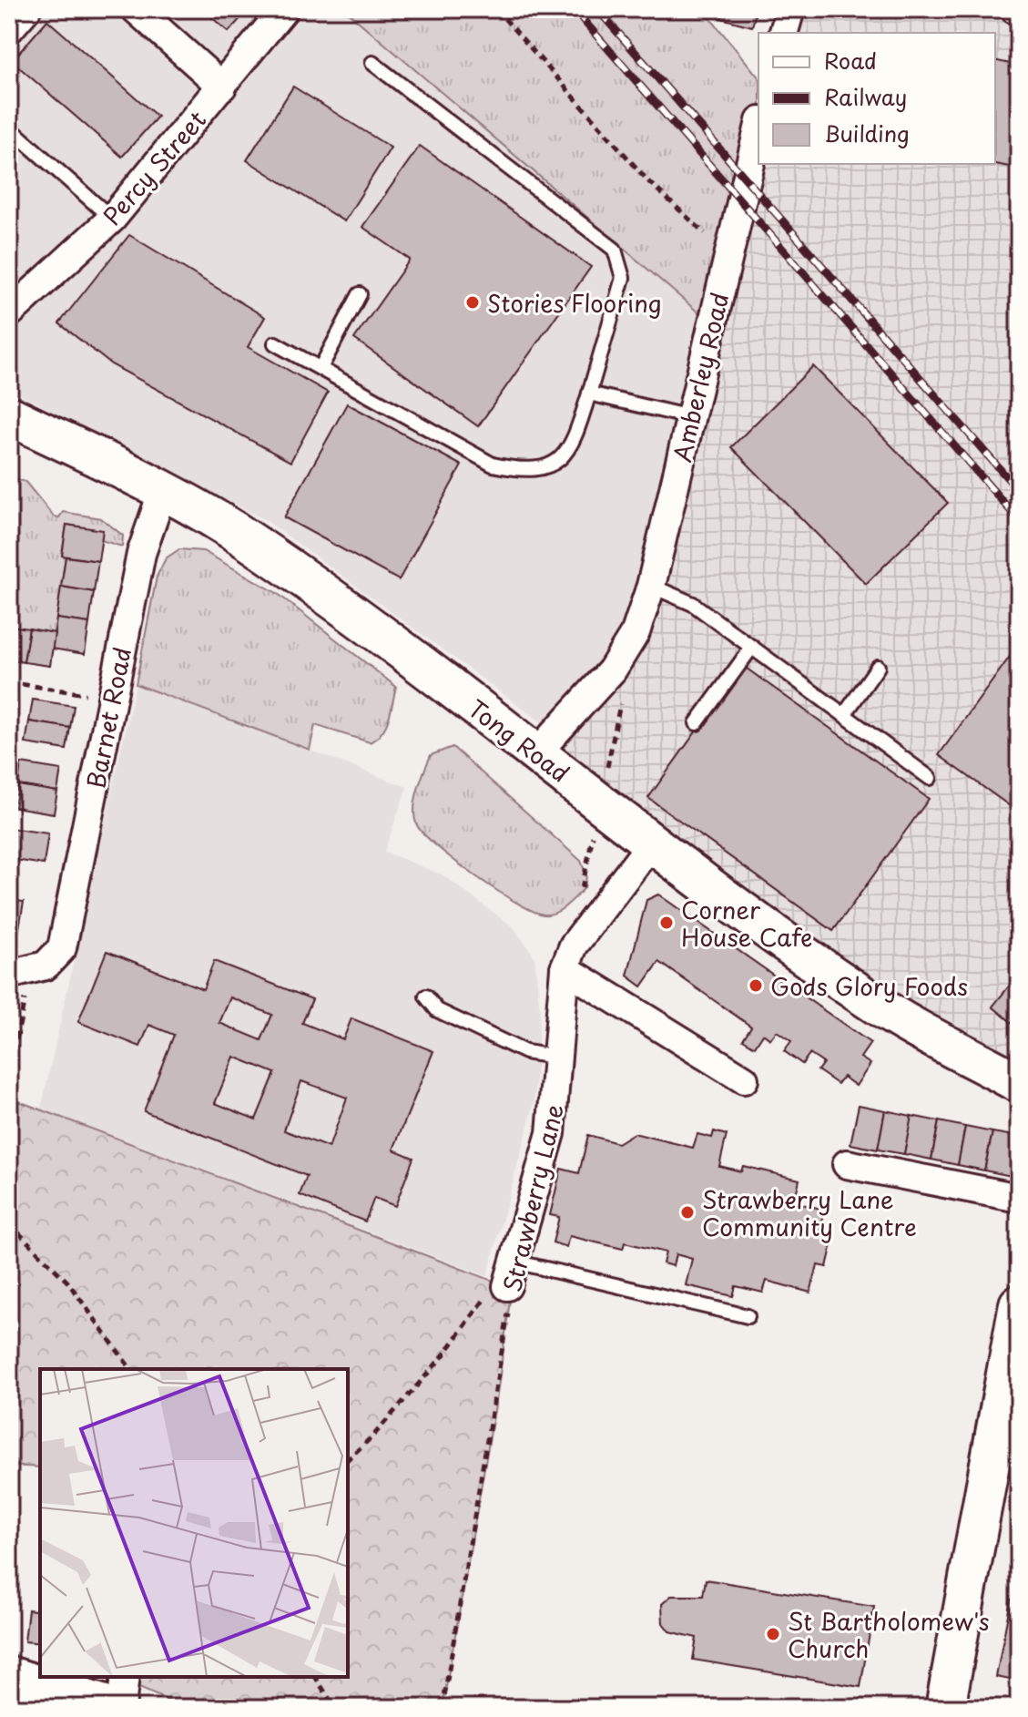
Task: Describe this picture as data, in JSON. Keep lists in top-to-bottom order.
{
  "streets": {
    "main road": ["Tong Road"],
    "street": [
      "Percy Street",
      "Amberley Road",
      "Barnet Road",
      "Strawberry Lane"
    ]
  },
  "crossings": [
    ["Amberley Road", "Tong Road"],
    ["Barnet Road", "Tong Road"],
    ["Tong Road", "Strawberry Lane"]
  ],
  "places": [
    "Stories Flooring",
    "Corner House Cafe",
    "Gods Glory Foods",
    "Strawberry Lane Community Centre",
    "St Bartholomew's Church"
  ],
  "legend": ["Road", "Railway", "Building"]
}
